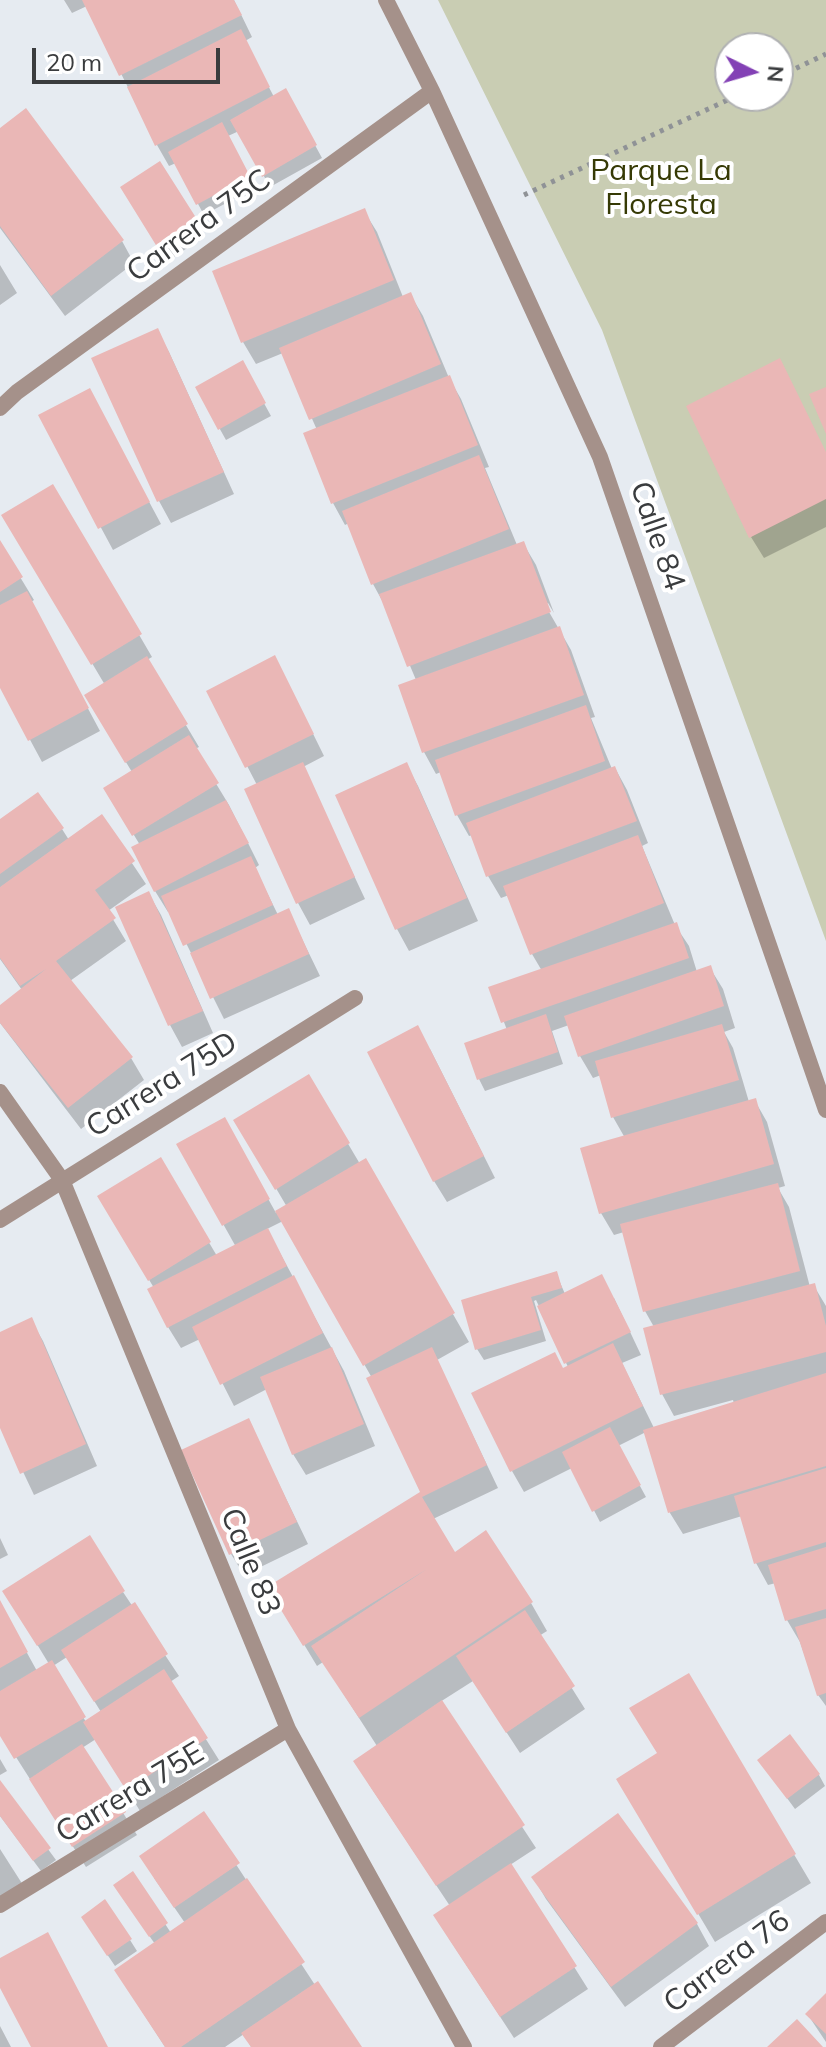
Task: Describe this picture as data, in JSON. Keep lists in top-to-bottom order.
{
  "streets": {
    "street": [
      "Carrera 75C",
      "Calle 84",
      "Carrera 75D",
      "Calle 83",
      "Carrera 75E",
      "Carrera 76"
    ]
  },
  "crossings": [
    ["Carrera 75C", "Calle 84"],
    ["Carrera 75D", "Calle 83"],
    ["Calle 83", "Carrera 75E"]
  ],
  "parks": ["Parque La Floresta"],
  "scale_bar": "20 m",
  "north": "right"
}
